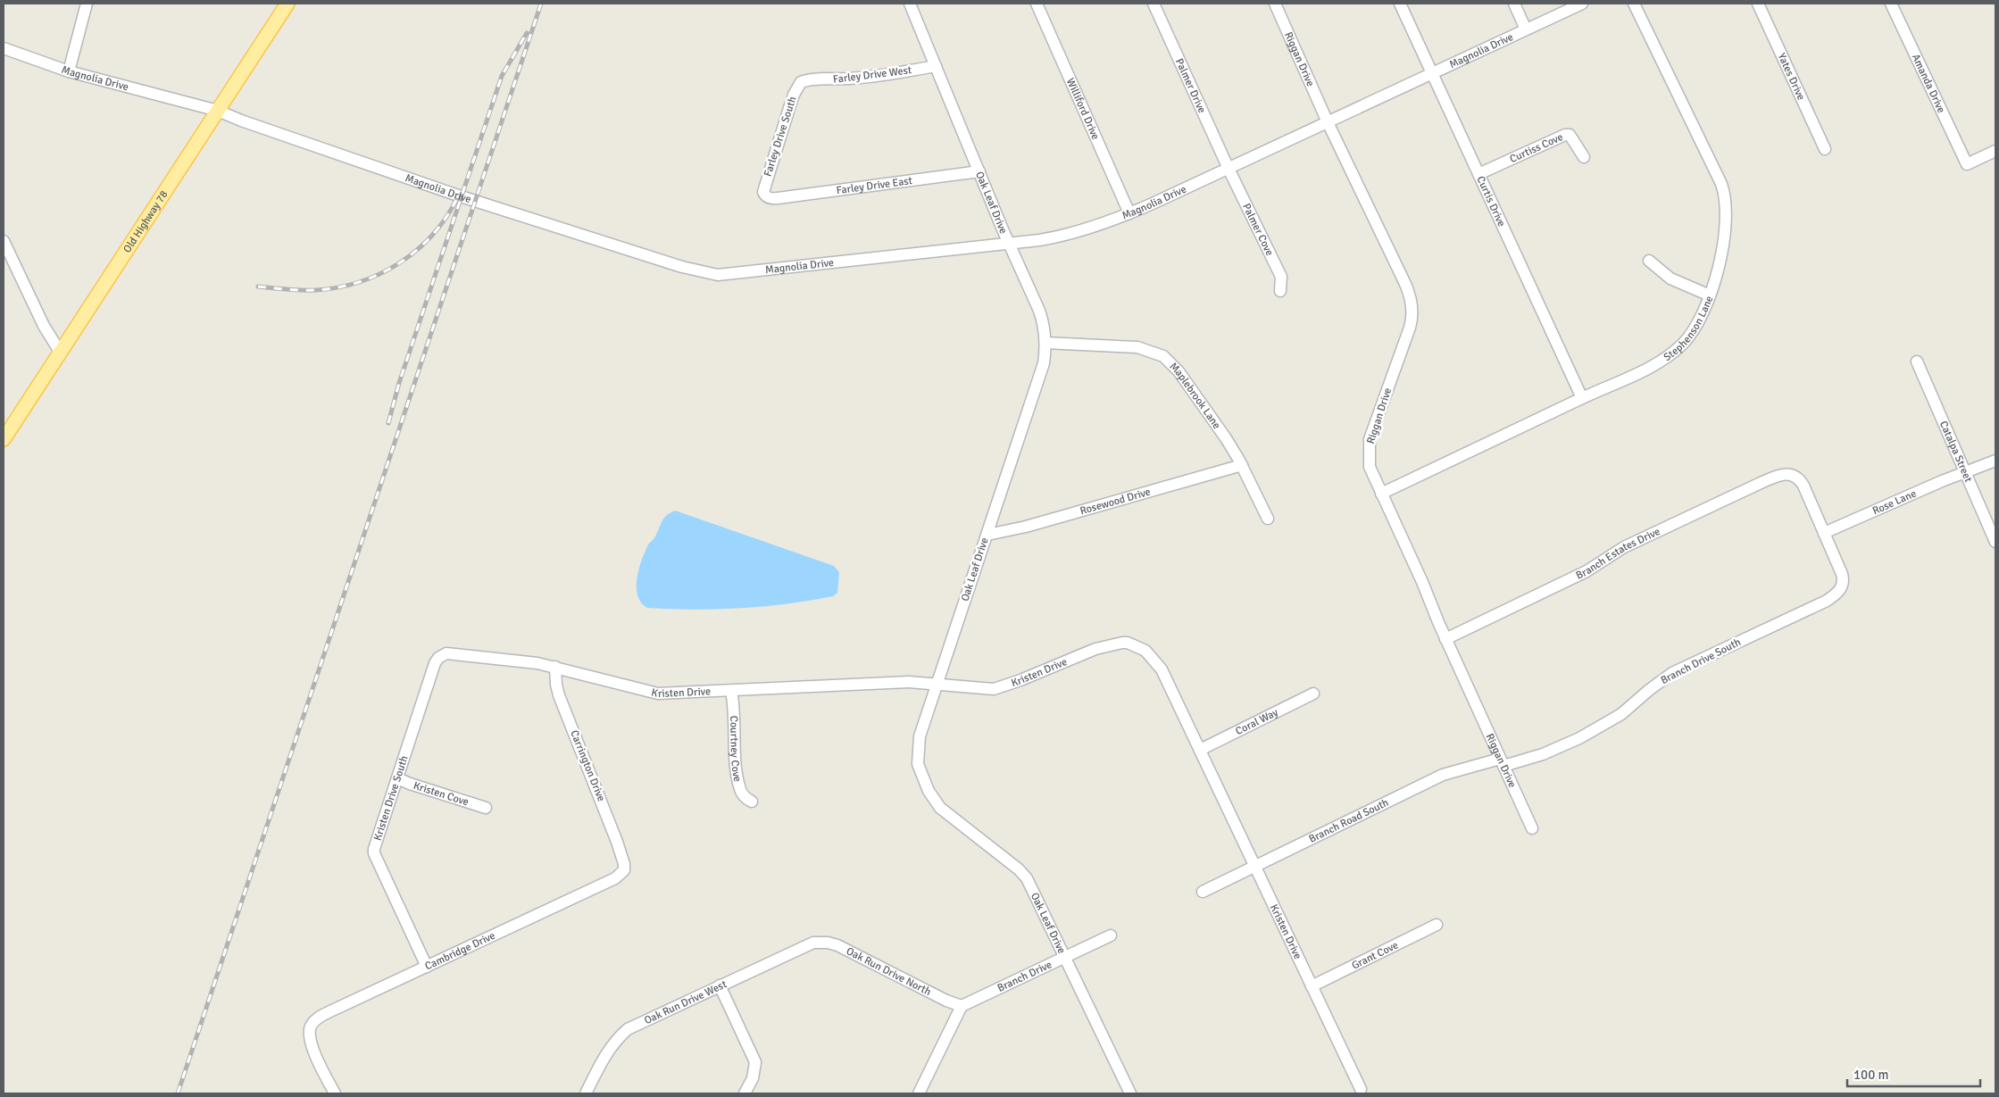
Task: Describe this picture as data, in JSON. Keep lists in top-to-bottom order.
{
  "streets": {
    "main road": ["Old Highway 78"],
    "street": [
      "Magnolia Drive",
      "Riggan Drive",
      "Farley Drive West",
      "Yates Drive",
      "Amanda Drive",
      "Palmer Drive",
      "Williford Drive",
      "Farley Drive South",
      "Curtiss Cove",
      "Farley Drive East",
      "Curtis Drive",
      "Oak Leaf Drive",
      "Palmer Cove",
      "Stephenson Lane",
      "Maplebrook Lane",
      "Catalpa Street",
      "Rosewood Drive",
      "Rose Lane",
      "Branch Estates Drive",
      "Branch Drive South",
      "Kristen Drive",
      "Coral Way",
      "Courtney Cove",
      "Carrington Drive",
      "Kristen Cove",
      "Kristen Drive South",
      "Branch Road South",
      "Cambridge Drive",
      "Grant Cove",
      "Oak Run Drive North",
      "Branch Drive",
      "Oak Run Drive West"
    ]
  },
  "crossings": [
    ["Magnolia Drive", "Riggan Drive"],
    ["Magnolia Drive", "Palmer Drive"],
    ["Magnolia Drive", "Williford Drive"],
    ["Magnolia Drive", "Curtis Drive"],
    ["Magnolia Drive", "Oak Leaf Drive"],
    ["Magnolia Drive", "Old Highway 78"],
    ["Magnolia Drive", "Palmer Cove"],
    ["Riggan Drive", "Stephenson Lane"],
    ["Riggan Drive", "Branch Estates Drive"],
    ["Riggan Drive", "Branch Drive South"],
    ["Riggan Drive", "Branch Road South"],
    ["Farley Drive West", "Farley Drive South"],
    ["Farley Drive West", "Oak Leaf Drive"],
    ["Palmer Drive", "Palmer Cove"],
    ["Farley Drive South", "Farley Drive East"],
    ["Curtiss Cove", "Curtis Drive"],
    ["Farley Drive East", "Oak Leaf Drive"],
    ["Curtis Drive", "Stephenson Lane"],
    ["Oak Leaf Drive", "Maplebrook Lane"],
    ["Oak Leaf Drive", "Rosewood Drive"],
    ["Oak Leaf Drive", "Kristen Drive"],
    ["Oak Leaf Drive", "Branch Drive"],
    ["Maplebrook Lane", "Rosewood Drive"],
    ["Catalpa Street", "Rose Lane"],
    ["Rose Lane", "Branch Estates Drive"],
    ["Rose Lane", "Branch Drive South"],
    ["Branch Estates Drive", "Branch Drive South"],
    ["Branch Drive South", "Branch Road South"],
    ["Kristen Drive", "Coral Way"],
    ["Kristen Drive", "Courtney Cove"],
    ["Kristen Drive", "Carrington Drive"],
    ["Kristen Drive", "Kristen Drive South"],
    ["Kristen Drive", "Branch Road South"],
    ["Kristen Drive", "Grant Cove"],
    ["Carrington Drive", "Cambridge Drive"],
    ["Kristen Cove", "Kristen Drive South"],
    ["Kristen Drive South", "Cambridge Drive"],
    ["Oak Run Drive North", "Branch Drive"],
    ["Oak Run Drive North", "Oak Run Drive West"]
  ],
  "scale_bar": "100 m"
}
